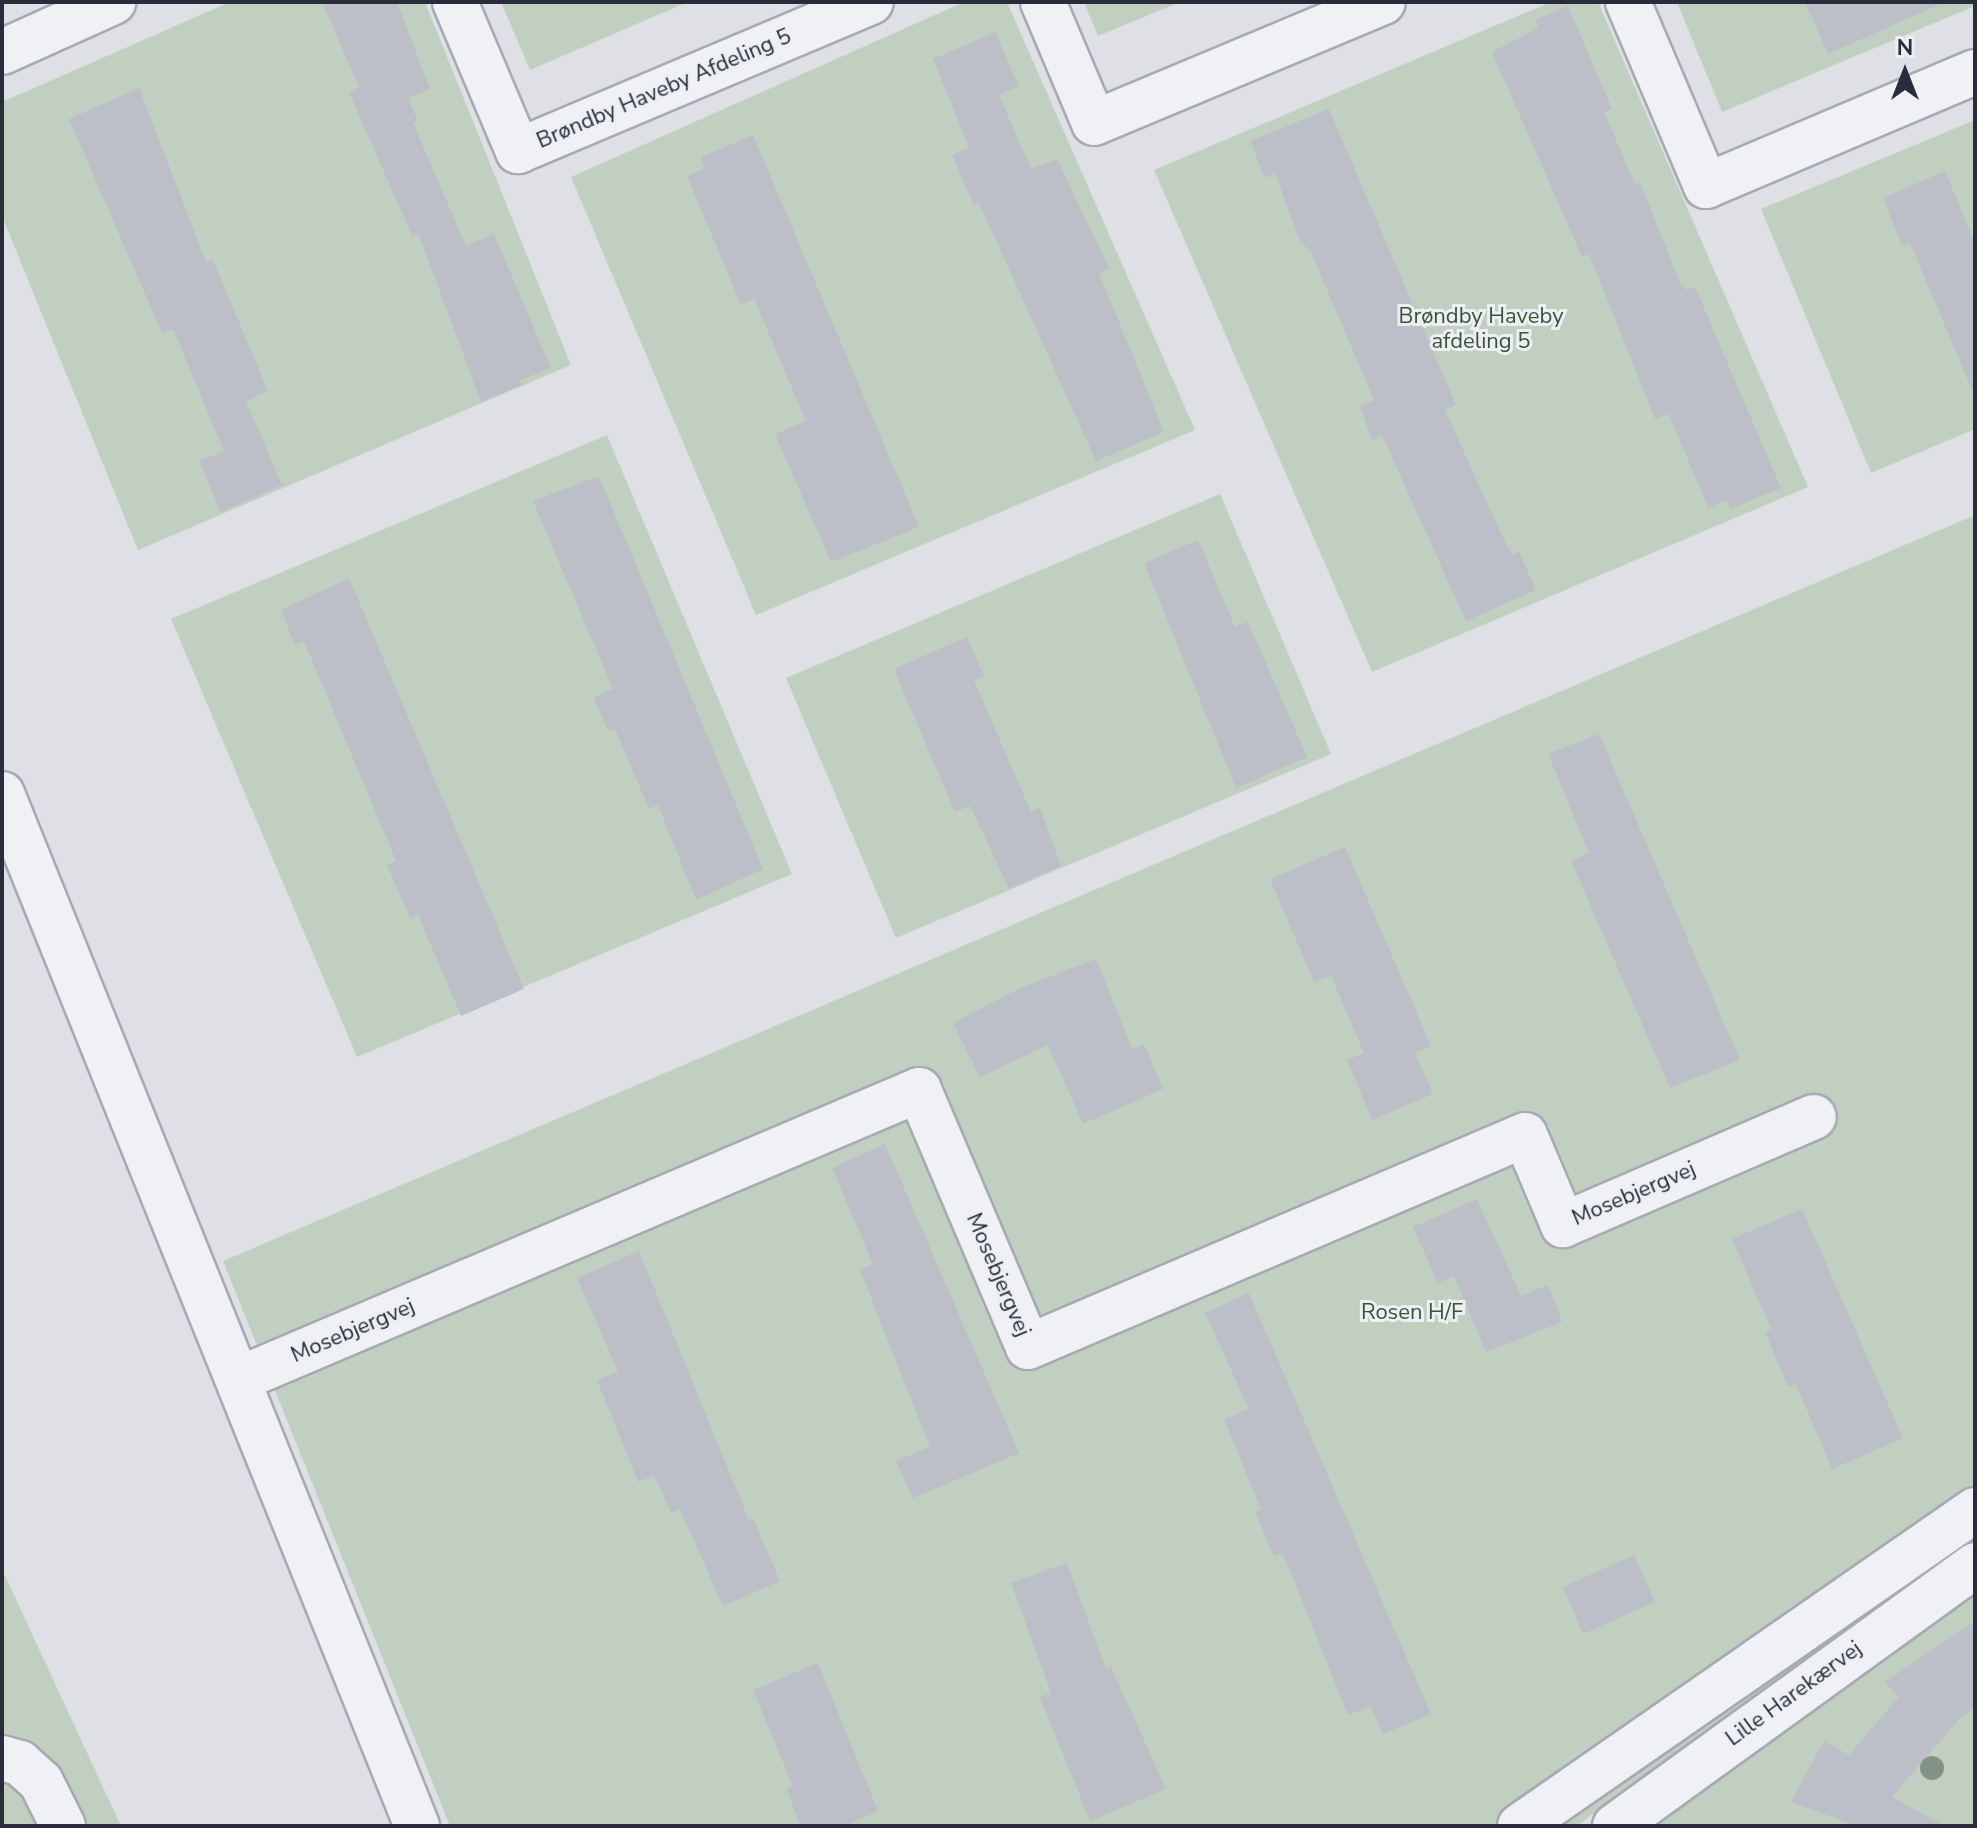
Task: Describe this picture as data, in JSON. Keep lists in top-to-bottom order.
{
  "streets": {
    "street": ["Brøndby Haveby Afdeling 5", "Mosebjergvej", "Lille Harekærvej"]
  },
  "parks": ["Brøndby Haveby afdeling 5", "Rosen H/F"],
  "north": "top"
}
